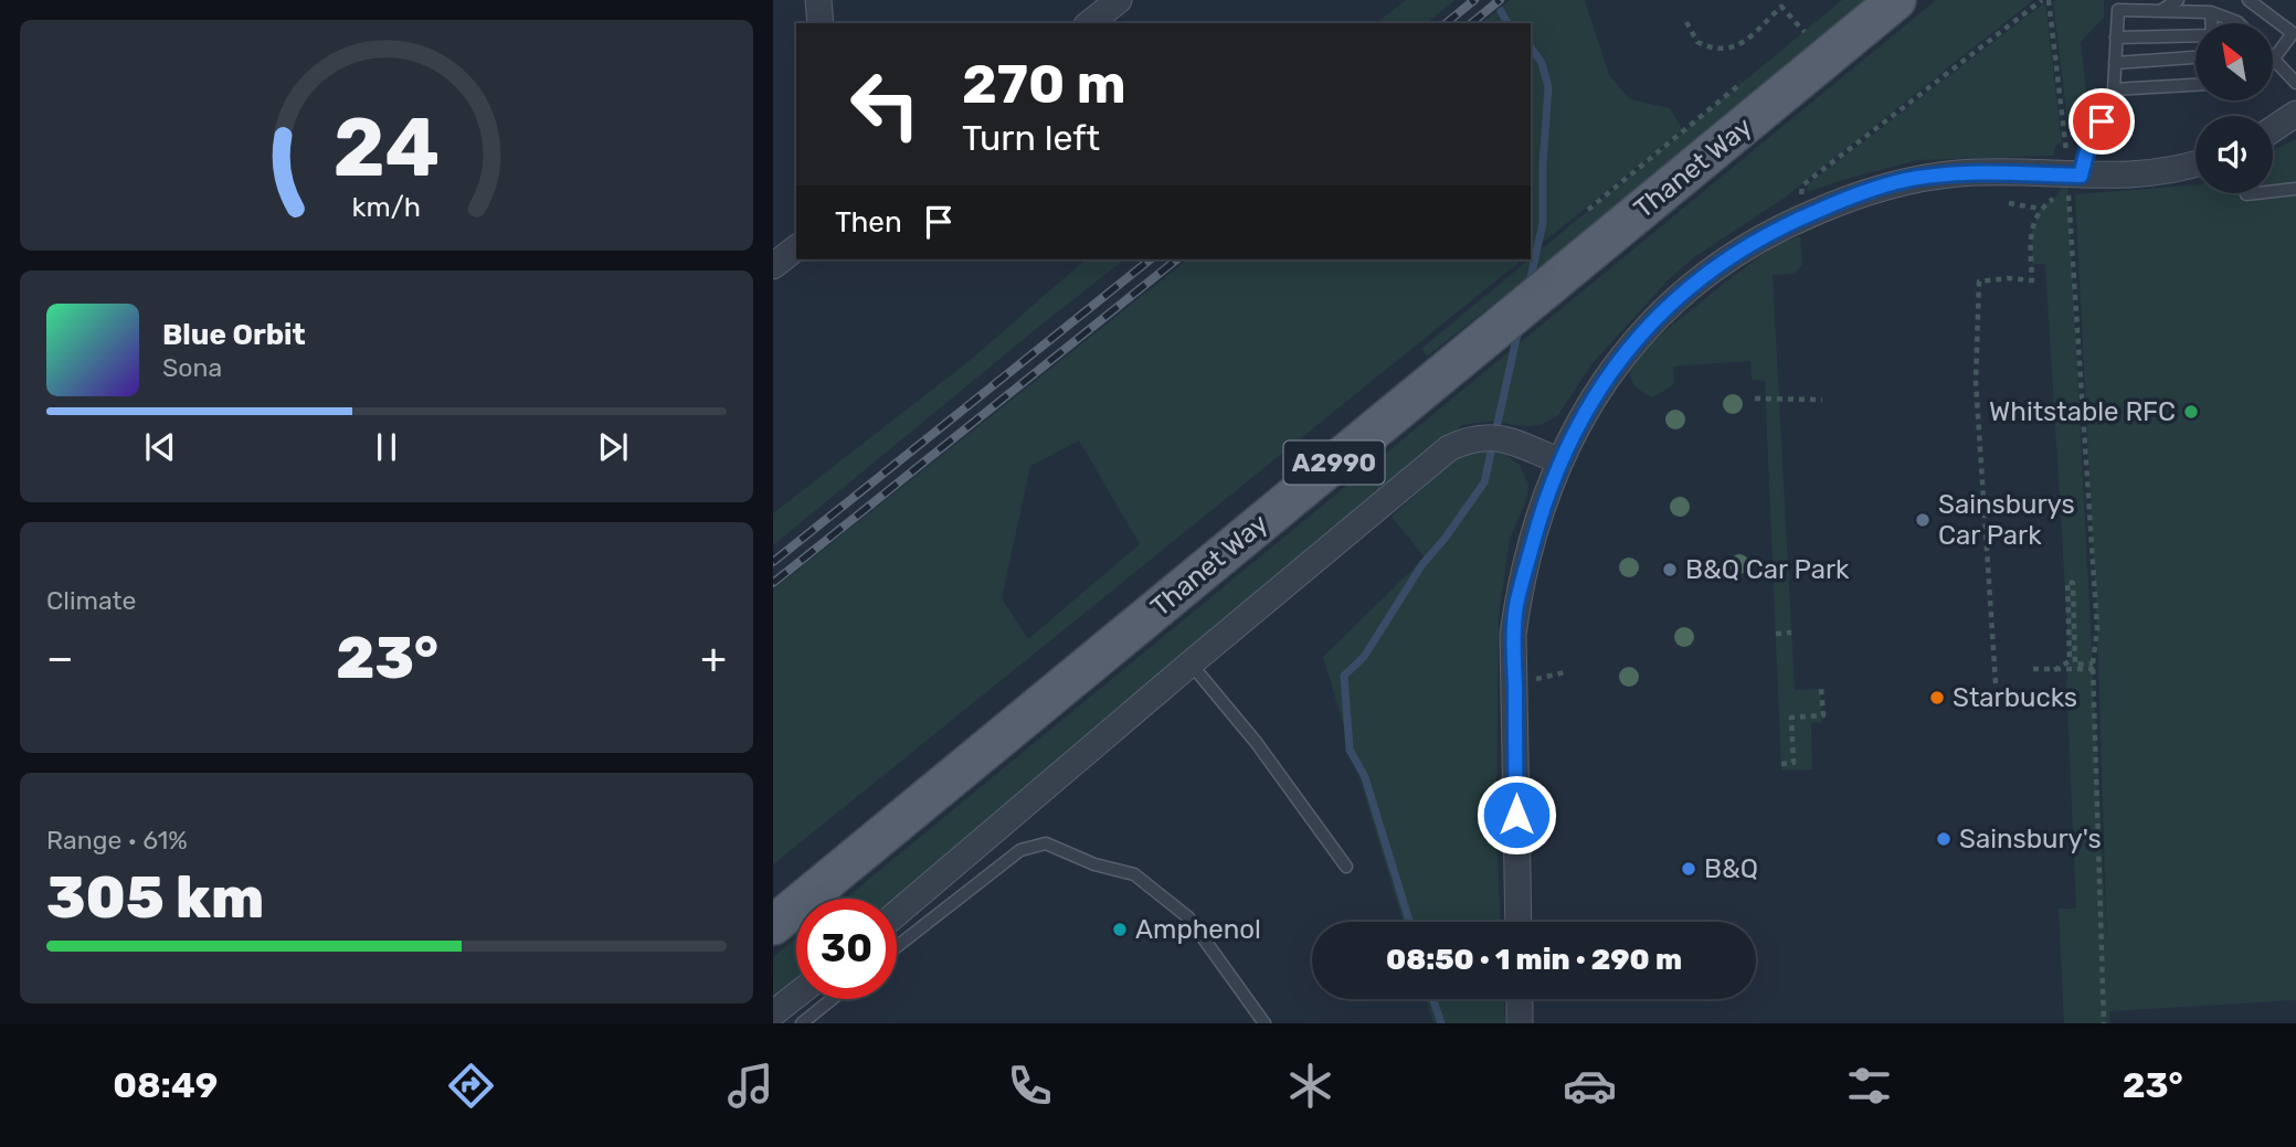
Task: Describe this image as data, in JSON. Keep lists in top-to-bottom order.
{
  "streets": {
    "main road": ["Thanet Way", "A2990"]
  },
  "places": [
    "Whitstable RFC",
    "Sainsburys Car Park",
    "B&Q Car Park",
    "Starbucks",
    "Sainsbury's",
    "B&Q",
    "Amphenol"
  ],
  "north": "top left",
  "page": {
    "turn": ["270 m", "Turn left"],
    "then": "Then",
    "song": ["Blue Orbit", "Sona"],
    "tile": [
      "Climate",
      ["Range · 61%", "305 km"]
    ],
    "heat": ["−", "23°", "+"],
    "limit": "30",
    "trip": "08:50 · 1 min · 290 m",
    "tabs": ["08:49", "23°"],
    "gauge": ["24", "km/h"]
  }
}
